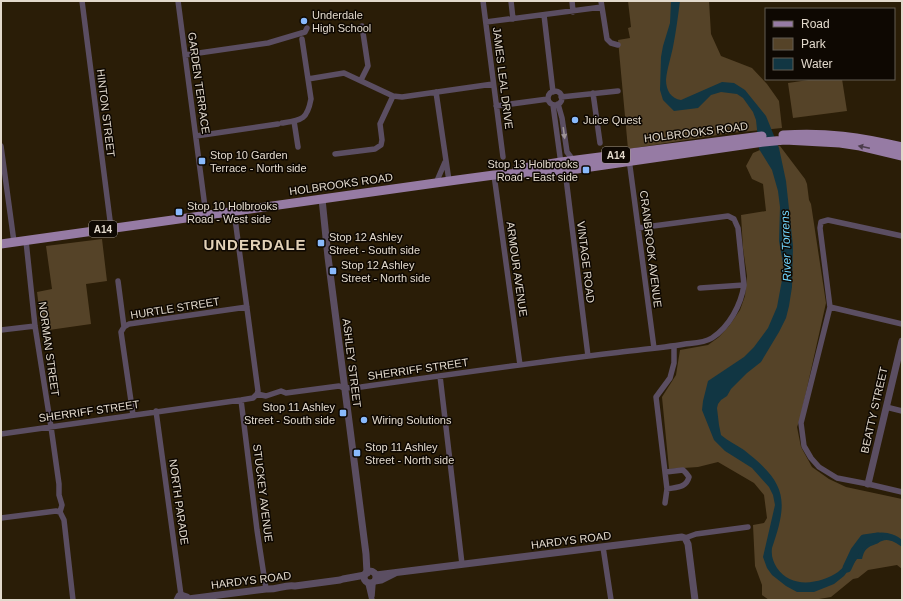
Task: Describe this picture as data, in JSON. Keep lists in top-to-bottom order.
{
  "streets": {
    "main road": ["HOLBROOKS ROAD", "A14"],
    "street": [
      "JAMES LEAL DRIVE",
      "GARDEN TERRACE",
      "HINTON STREET",
      "CRANBROOK AVENUE",
      "VINTAGE ROAD",
      "ARMOUR AVENUE",
      "HURTLE STREET",
      "NORMAN STREET",
      "ASHLEY STREET",
      "SHERRIFF STREET",
      "BEATTY STREET",
      "STUCKEY AVENUE",
      "NORTH PARADE",
      "HARDYS ROAD"
    ]
  },
  "crossings": [
    ["GARDEN TERRACE", "HOLBROOKS ROAD"],
    ["HINTON STREET", "HOLBROOKS ROAD"],
    ["HOLBROOKS ROAD", "CRANBROOK AVENUE"],
    ["HOLBROOKS ROAD", "VINTAGE ROAD"],
    ["HOLBROOKS ROAD", "ARMOUR AVENUE"],
    ["HOLBROOKS ROAD", "NORMAN STREET"],
    ["HOLBROOKS ROAD", "ASHLEY STREET"],
    ["CRANBROOK AVENUE", "SHERRIFF STREET"],
    ["VINTAGE ROAD", "SHERRIFF STREET"],
    ["ARMOUR AVENUE", "SHERRIFF STREET"],
    ["HURTLE STREET", "SHERRIFF STREET"],
    ["NORMAN STREET", "SHERRIFF STREET"],
    ["ASHLEY STREET", "SHERRIFF STREET"],
    ["ASHLEY STREET", "HARDYS ROAD"],
    ["SHERRIFF STREET", "STUCKEY AVENUE"],
    ["SHERRIFF STREET", "NORTH PARADE"],
    ["STUCKEY AVENUE", "HARDYS ROAD"]
  ],
  "districts": ["UNDERDALE"],
  "water": ["River Torrens"],
  "places": {
    "other": ["Underdale High School", "Juice Quest", "Wiring Solutions"],
    "transit": [
      "Stop 10 Garden Terrace - North side",
      "Stop 13 Holbrooks Road - East side",
      "Stop 10 Holbrooks Road - West side",
      "Stop 12 Ashley Street - South side",
      "Stop 12 Ashley Street - North side",
      "Stop 11 Ashley Street - South side",
      "Stop 11 Ashley Street - North side"
    ]
  },
  "legend": ["Road", "Park", "Water"]
}
